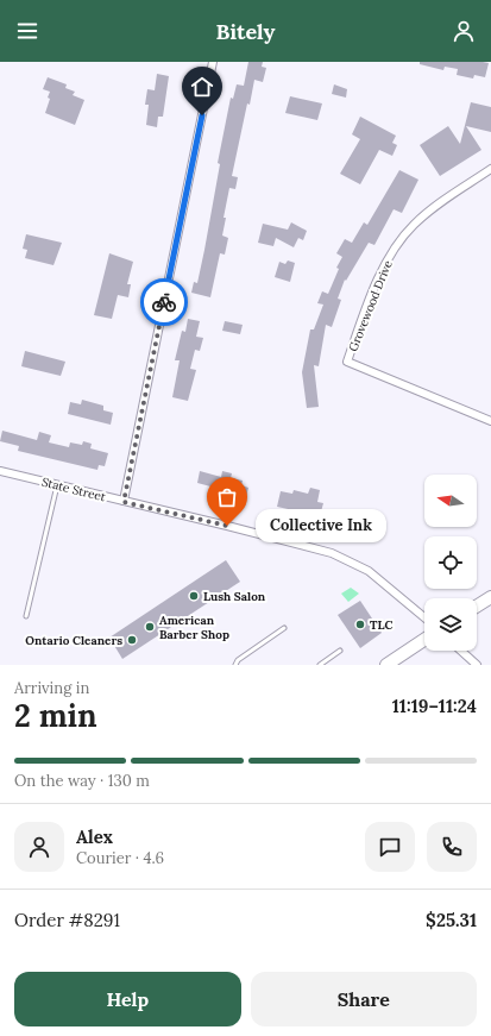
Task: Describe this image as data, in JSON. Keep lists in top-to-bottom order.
{
  "streets": {
    "street": ["Grovewood Drive", "State Street"]
  },
  "places": [
    "Collective Ink",
    "Lush Salon",
    "TLC",
    "American Barber Shop",
    "Ontario Cleaners"
  ],
  "north": "left",
  "page": {
    "header": "Bitely",
    "bubble": "Collective Ink",
    "heading": ["2 min", "Arriving in", "11:19–11:24"],
    "panel": [
      "Alex",
      "Courier · 4.6",
      "Order #8291",
      "$25.31"
    ],
    "bar": "On the way · 130 m",
    "buttons": ["Help", "Share"]
  }
}
